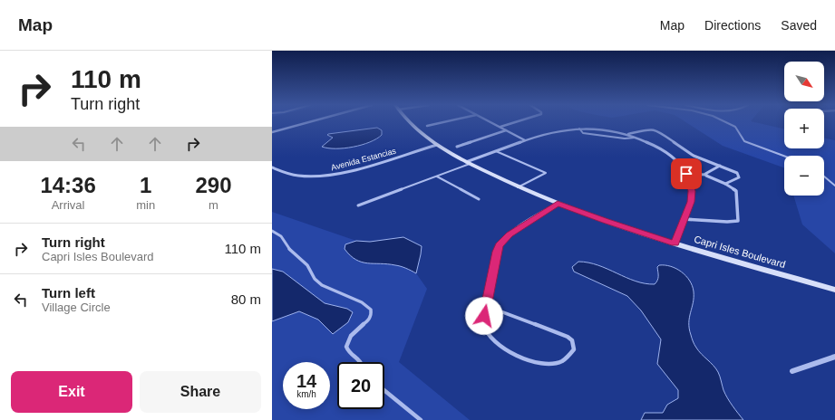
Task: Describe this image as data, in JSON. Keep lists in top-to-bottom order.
{
  "streets": {
    "street": ["Avenida Estancias", "Capri Isles Boulevard"]
  },
  "crossings": [
    ["Avenida Estancias", "Capri Isles Boulevard"]
  ],
  "north": "bottom right",
  "page": {
    "header": "Map",
    "nav": ["Map", "Directions", "Saved"],
    "turn": ["110 m", "Turn right"],
    "map_buttons": ["+", "−"],
    "eta": [
      "14:36",
      "Arrival",
      "1",
      "min",
      "290",
      "m"
    ],
    "list": [
      {
        "name": "Turn right",
        "note": "Capri Isles Boulevard",
        "value": "110 m"
      },
      {
        "name": "Turn left",
        "note": "Village Circle",
        "value": "80 m"
      }
    ],
    "speed": "14 km/h",
    "limit": "20",
    "buttons": ["Exit", "Share"]
  }
}
